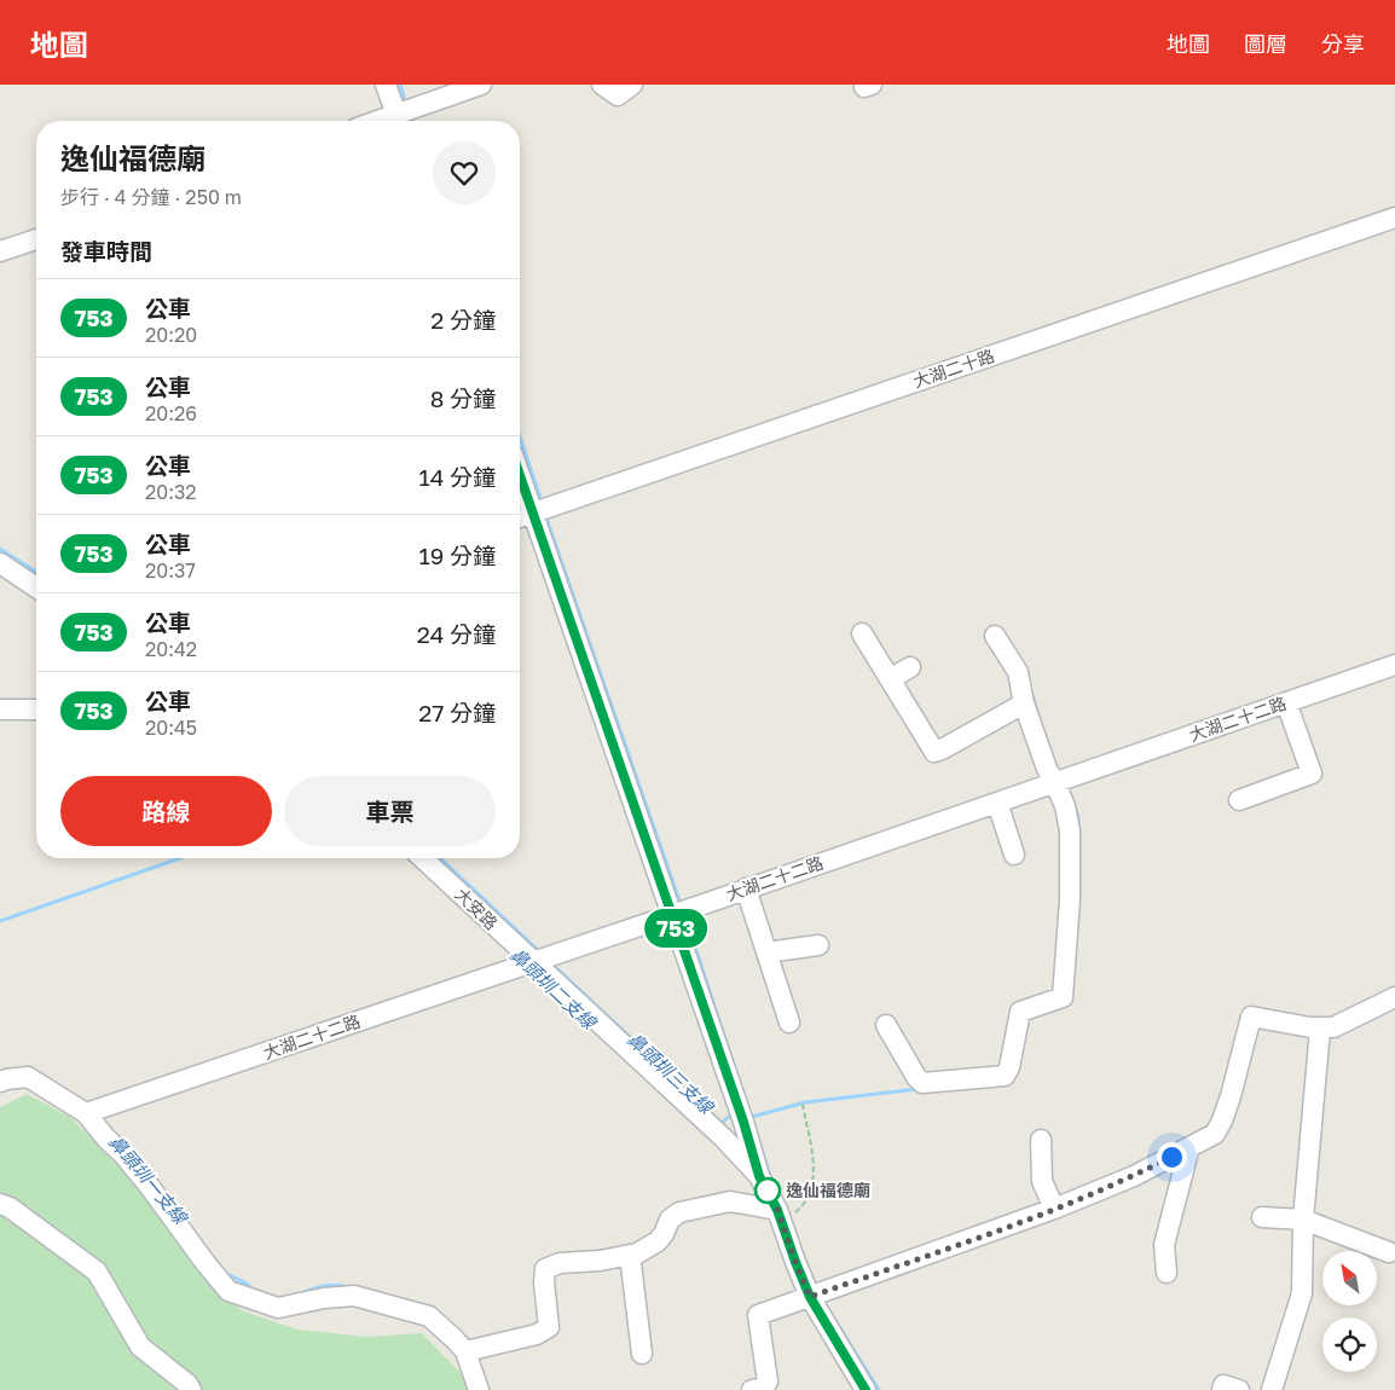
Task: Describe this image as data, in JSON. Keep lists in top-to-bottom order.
{
  "streets": {
    "street": ["大湖二十路", "大湖二十二路", "大安路"]
  },
  "crossings": [
    ["大湖二十二路", "大安路"]
  ],
  "water": ["鼻頭圳二支線", "鼻頭圳三支線", "鼻頭圳一支線"],
  "places": ["逸仙福德廟"],
  "lines": ["bus line 753"],
  "north": "top left",
  "page": {
    "header": "地圖",
    "nav": ["地圖", "圖層", "分享"],
    "on_map": "753",
    "heading": [
      ["逸仙福德廟", "步行 · 4 分鐘 · 250 m"],
      "發車時間"
    ],
    "list": [
      {
        "mark": "753",
        "name": "公車",
        "note": "20:20",
        "value": "2 分鐘"
      },
      {
        "mark": "753",
        "name": "公車",
        "note": "20:26",
        "value": "8 分鐘"
      },
      {
        "mark": "753",
        "name": "公車",
        "note": "20:32",
        "value": "14 分鐘"
      },
      {
        "mark": "753",
        "name": "公車",
        "note": "20:37",
        "value": "19 分鐘"
      },
      {
        "mark": "753",
        "name": "公車",
        "note": "20:42",
        "value": "24 分鐘"
      },
      {
        "mark": "753",
        "name": "公車",
        "note": "20:45",
        "value": "27 分鐘"
      }
    ],
    "buttons": ["路線", "車票"]
  }
}
